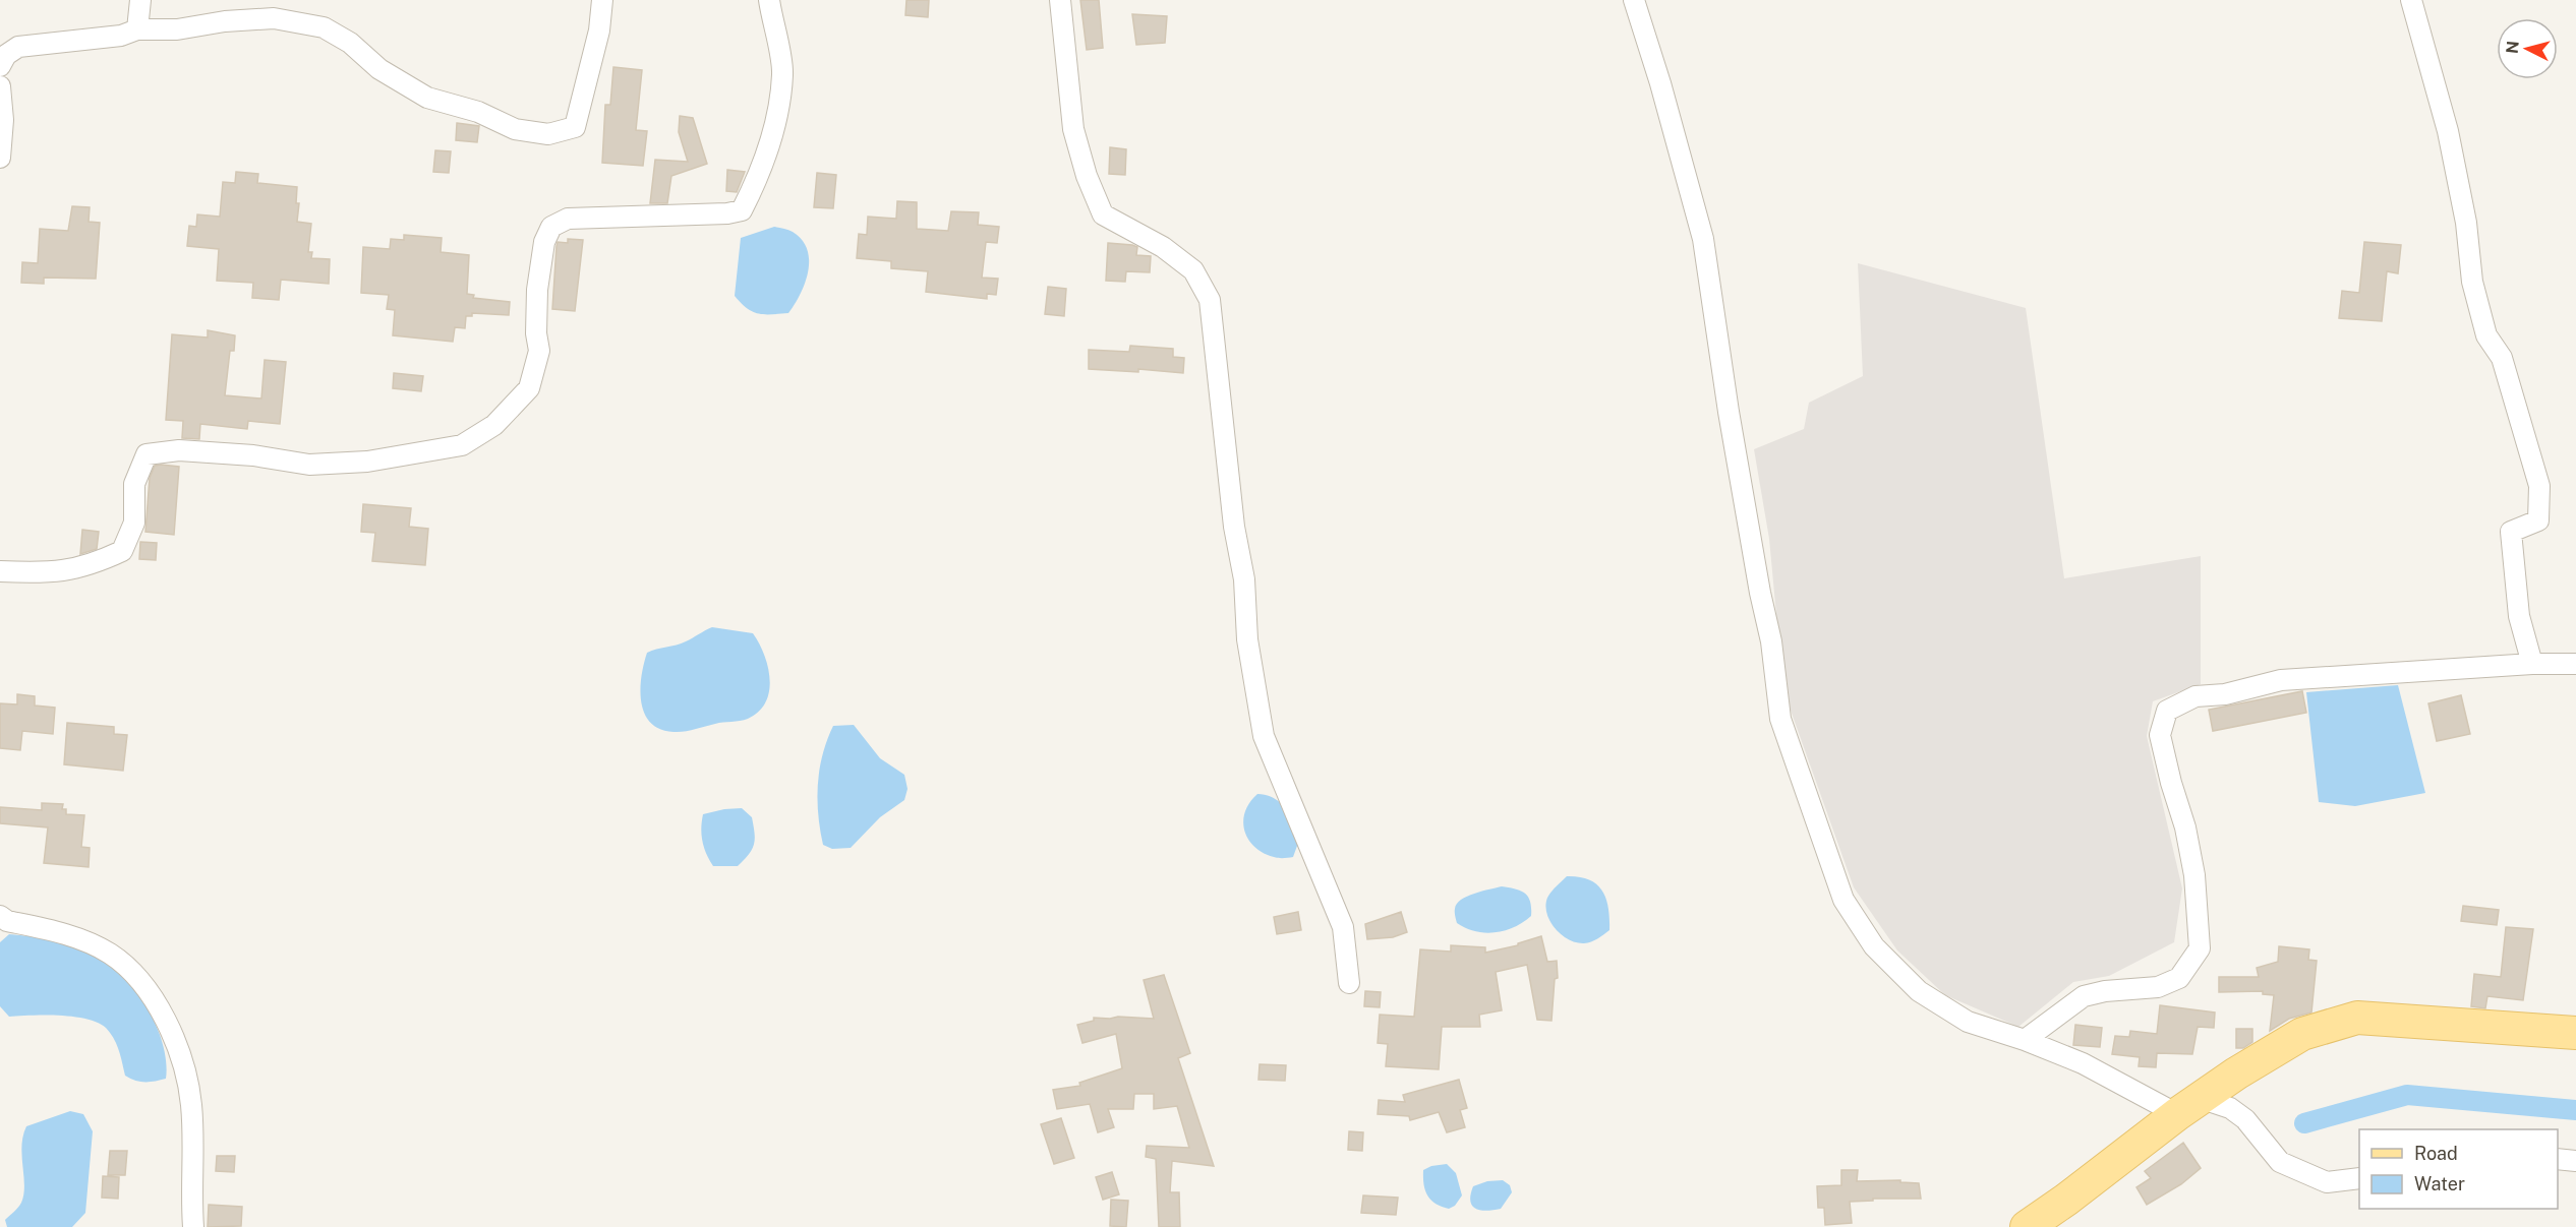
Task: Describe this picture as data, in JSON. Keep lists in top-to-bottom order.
{
  "legend": ["Road", "Water"],
  "north": "left"
}
